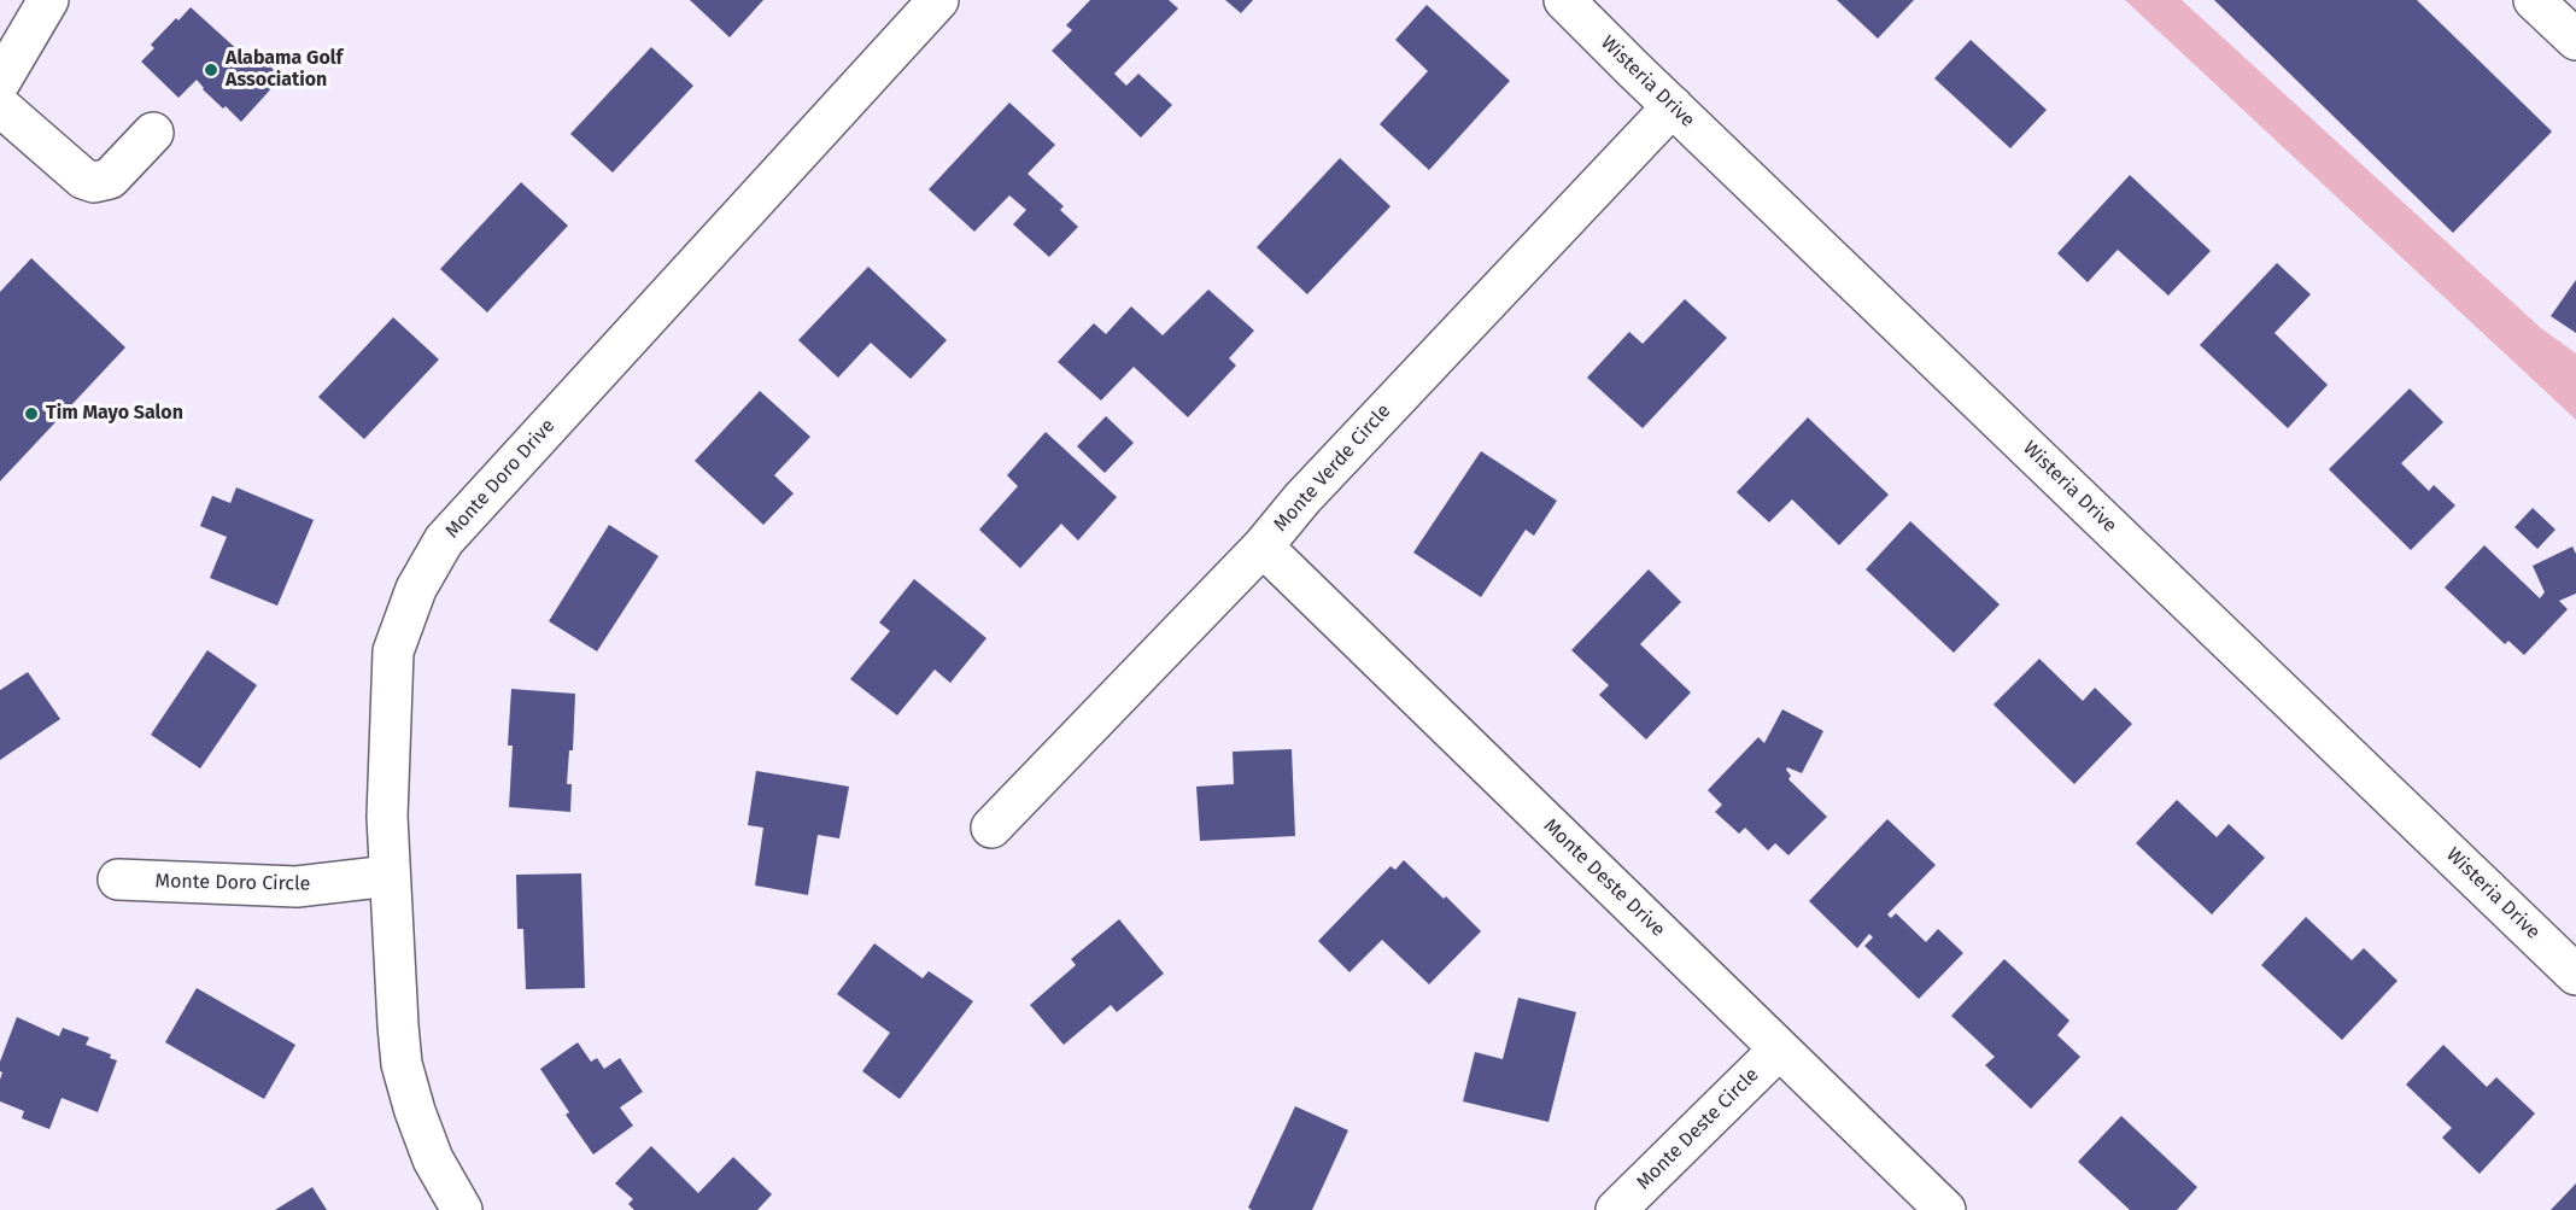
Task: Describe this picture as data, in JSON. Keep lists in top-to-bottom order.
{
  "streets": {
    "street": [
      "Wisteria Drive",
      "Monte Verde Circle",
      "Monte Doro Drive",
      "Monte Deste Drive",
      "Monte Doro Circle",
      "Monte Deste Circle"
    ]
  },
  "crossings": [
    ["Wisteria Drive", "Monte Verde Circle"],
    ["Monte Verde Circle", "Monte Deste Drive"],
    ["Monte Doro Drive", "Monte Doro Circle"],
    ["Monte Deste Drive", "Monte Deste Circle"]
  ],
  "places": ["Alabama Golf Association", "Tim Mayo Salon"]
}
